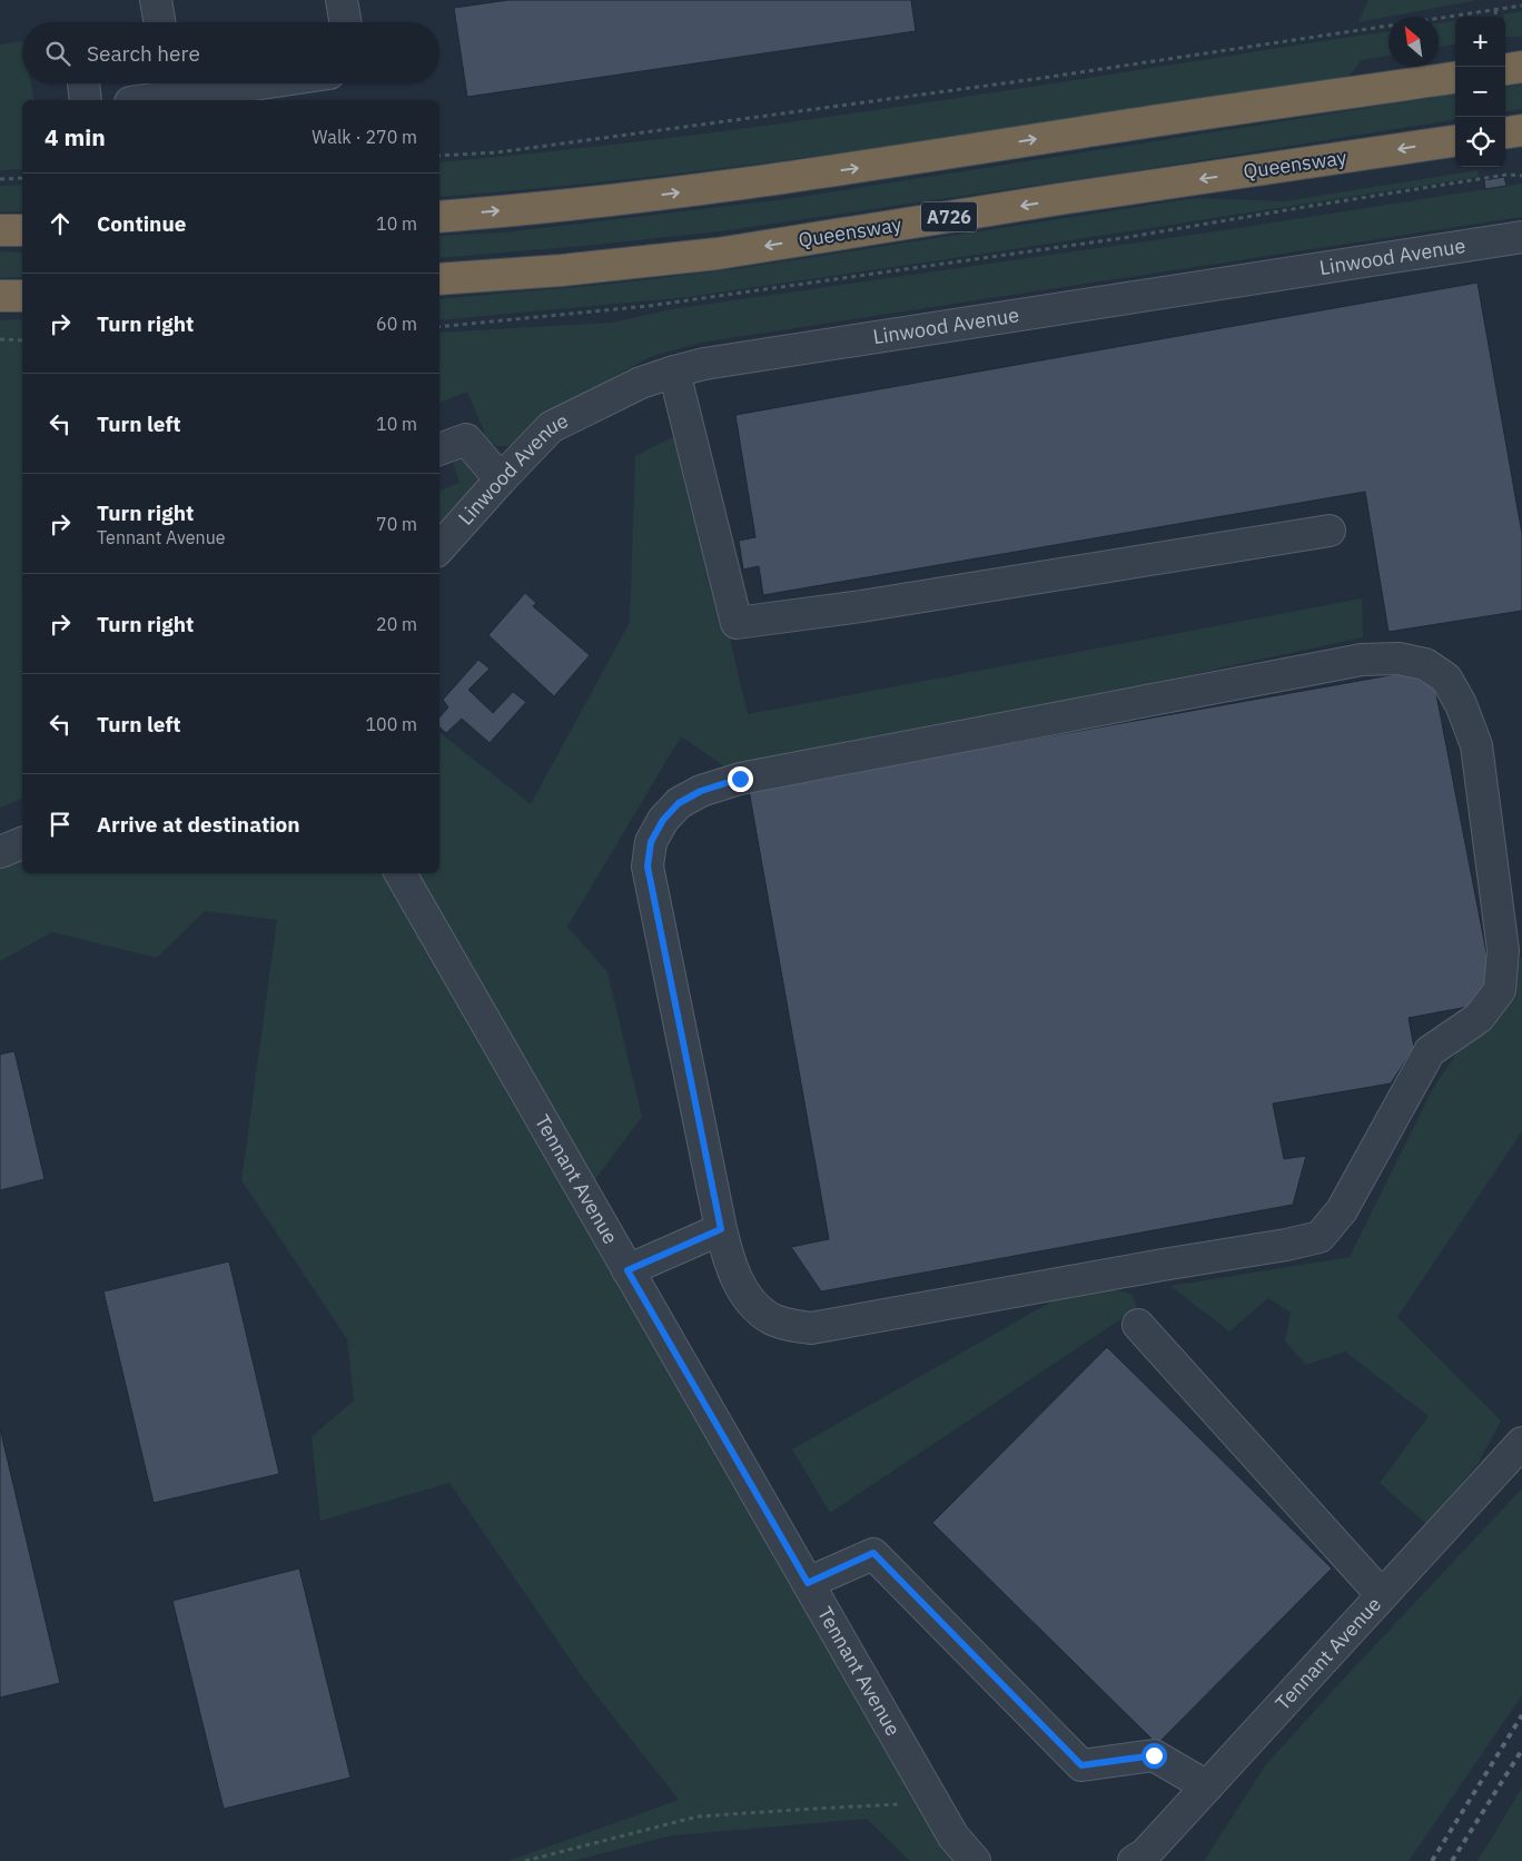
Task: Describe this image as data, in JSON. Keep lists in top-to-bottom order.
{
  "streets": {
    "highway": ["Queensway", "A726"],
    "street": ["Linwood Avenue", "Tennant Avenue"]
  },
  "north": "top left",
  "page": {
    "map_buttons": ["+", "−"],
    "search": "Search here",
    "heading": ["4 min", "Walk · 270 m"],
    "list": [
      ["Continue", "10 m"],
      ["Turn right", "60 m"],
      ["Turn left", "10 m"],
      ["Turn right", "Tennant Avenue", "70 m"],
      ["Turn right", "20 m"],
      ["Turn left", "100 m"],
      "Arrive at destination"
    ]
  }
}
